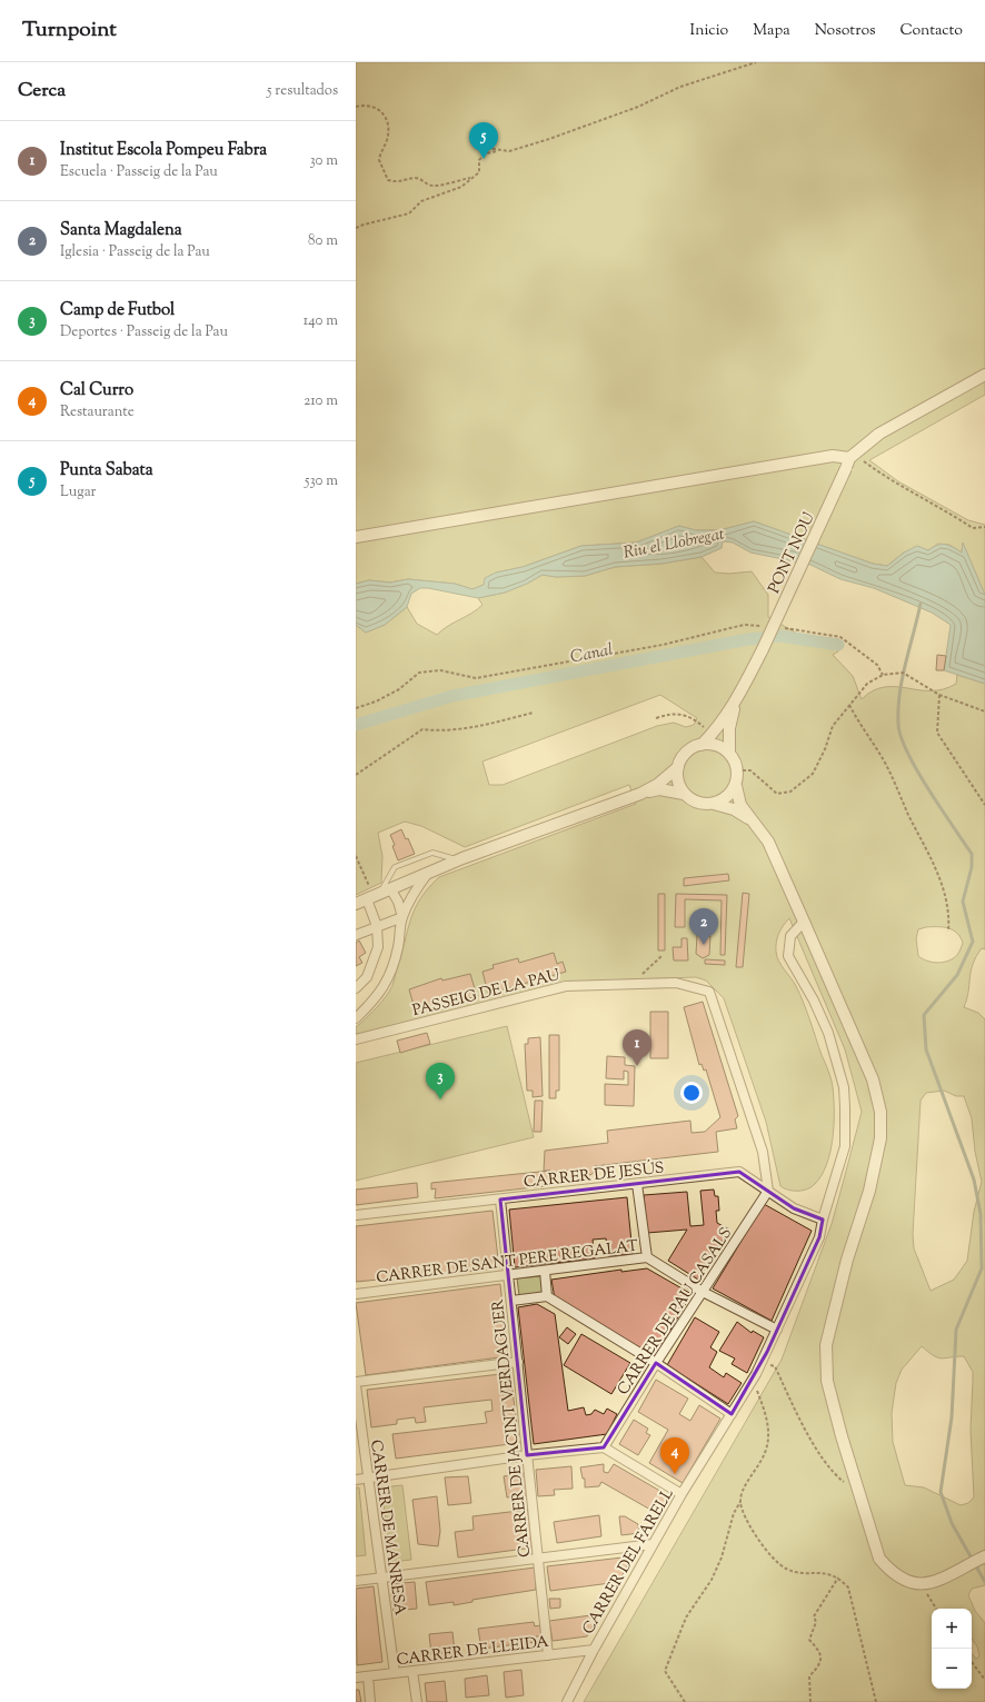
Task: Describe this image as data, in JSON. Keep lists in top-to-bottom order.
{
  "streets": {
    "street": [
      "PONT NOU",
      "PASSEIG DE LA PAU",
      "CARRER DE JESÚS",
      "CARRER DE SANT PERE REGALAT",
      "CARRER DE PAU CASALS",
      "CARRER DE JACINT VERDAGUER",
      "CARRER DE MANRESA",
      "CARRER DEL FARELL",
      "CARRER DE LLEIDA"
    ]
  },
  "crossings": [
    ["PASSEIG DE LA PAU", "CARRER DE JESÚS"],
    ["PASSEIG DE LA PAU", "CARRER DE PAU CASALS"],
    ["CARRER DE JESÚS", "CARRER DE PAU CASALS"],
    ["CARRER DE JESÚS", "CARRER DE JACINT VERDAGUER"],
    ["CARRER DE SANT PERE REGALAT", "CARRER DE PAU CASALS"],
    ["CARRER DE SANT PERE REGALAT", "CARRER DE JACINT VERDAGUER"],
    ["CARRER DE JACINT VERDAGUER", "CARRER DE LLEIDA"],
    ["CARRER DE MANRESA", "CARRER DE LLEIDA"],
    ["CARRER DEL FARELL", "CARRER DE LLEIDA"]
  ],
  "water": ["Riu el Llobregat", "Canal"],
  "page": {
    "header": "Turnpoint",
    "nav": [
      "Inicio",
      "Mapa",
      "Nosotros",
      "Contacto"
    ],
    "heading": ["Cerca", "5 resultados"],
    "list": [
      {
        "mark": "1",
        "name": "Institut Escola Pompeu Fabra",
        "note": "Escuela · Passeig de la Pau",
        "value": "30 m"
      },
      {
        "mark": "2",
        "name": "Santa Magdalena",
        "note": "Iglesia · Passeig de la Pau",
        "value": "80 m"
      },
      {
        "mark": "3",
        "name": "Camp de Futbol",
        "note": "Deportes · Passeig de la Pau",
        "value": "140 m"
      },
      {
        "mark": "4",
        "name": "Cal Curro",
        "note": "Restaurante",
        "value": "210 m"
      },
      {
        "mark": "5",
        "name": "Punta Sabata",
        "note": "Lugar",
        "value": "530 m"
      }
    ],
    "pins": [
      "5",
      "2",
      "1",
      "3",
      "4"
    ],
    "map_buttons": ["+", "−"]
  }
}
